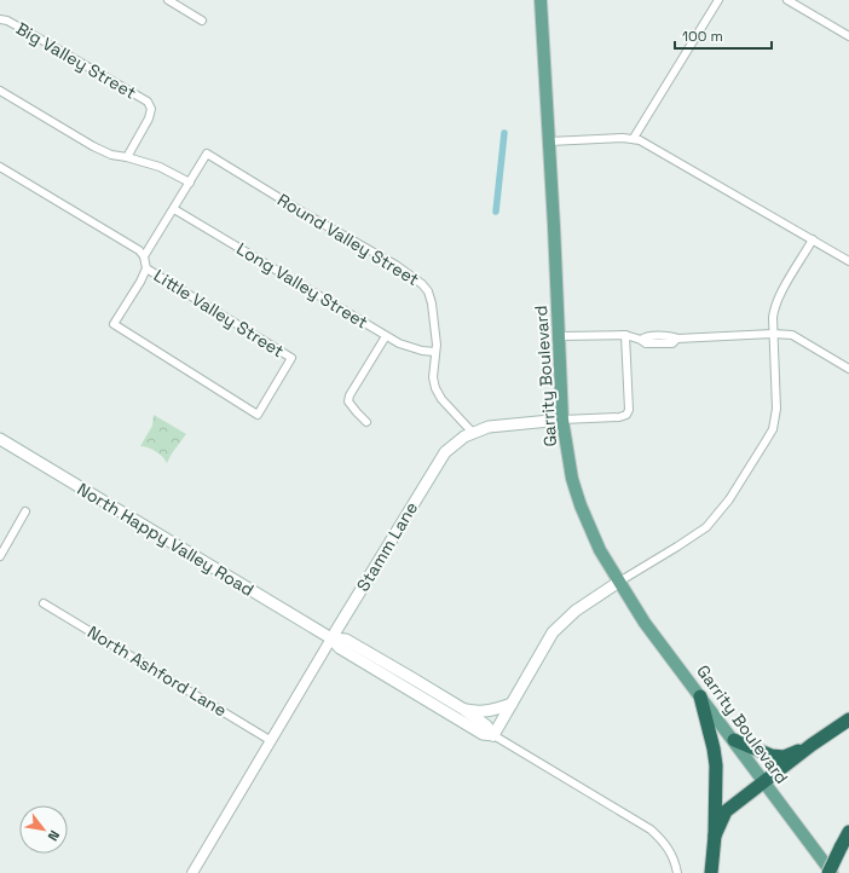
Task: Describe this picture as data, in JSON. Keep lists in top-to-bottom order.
{
  "streets": {
    "main road": ["Garrity Boulevard", "North Happy Valley Road", "Stamm Lane"],
    "street": [
      "Big Valley Street",
      "Round Valley Street",
      "Long Valley Street",
      "Little Valley Street",
      "North Ashford Lane"
    ]
  },
  "crossings": [
    ["Round Valley Street", "Long Valley Street"],
    ["Round Valley Street", "Stamm Lane"],
    ["Garrity Boulevard", "Stamm Lane"],
    ["North Happy Valley Road", "Stamm Lane"],
    ["Stamm Lane", "North Ashford Lane"]
  ],
  "scale_bar": "100 m",
  "north": "bottom right"
}
